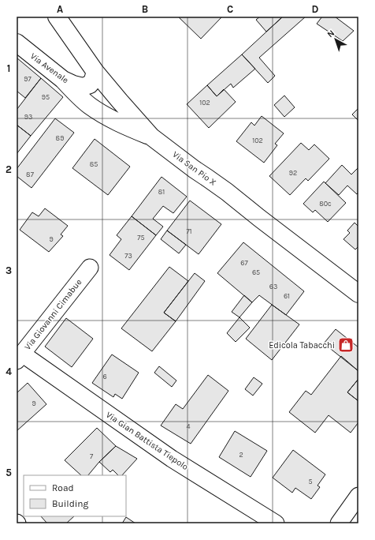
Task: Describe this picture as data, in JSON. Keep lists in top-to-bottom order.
{
  "streets": {
    "street": [
      "Via Avenale",
      "Via San Pio X",
      "Via Giovanni Cimabue",
      "Via Gian Battista Tiepolo"
    ]
  },
  "crossings": [
    ["Via Avenale", "Via San Pio X"],
    ["Via Giovanni Cimabue", "Via Gian Battista Tiepolo"]
  ],
  "places": {
    "shop": ["Edicola Tabacchi"]
  },
  "house_numbers": [
    "97",
    "95",
    "102",
    "93",
    "89",
    "102",
    "85",
    "92",
    "87",
    "81",
    "80c",
    "71",
    "75",
    "9",
    "73",
    "67",
    "65",
    "63",
    "61",
    "6",
    "9",
    "4",
    "2",
    "7",
    "5"
  ],
  "legend": ["Road", "Building"],
  "north": "top left",
  "grid": {
    "columns": [
      "A",
      "B",
      "C",
      "D"
    ],
    "rows": [
      "1",
      "2",
      "3",
      "4",
      "5"
    ]
  }
}
